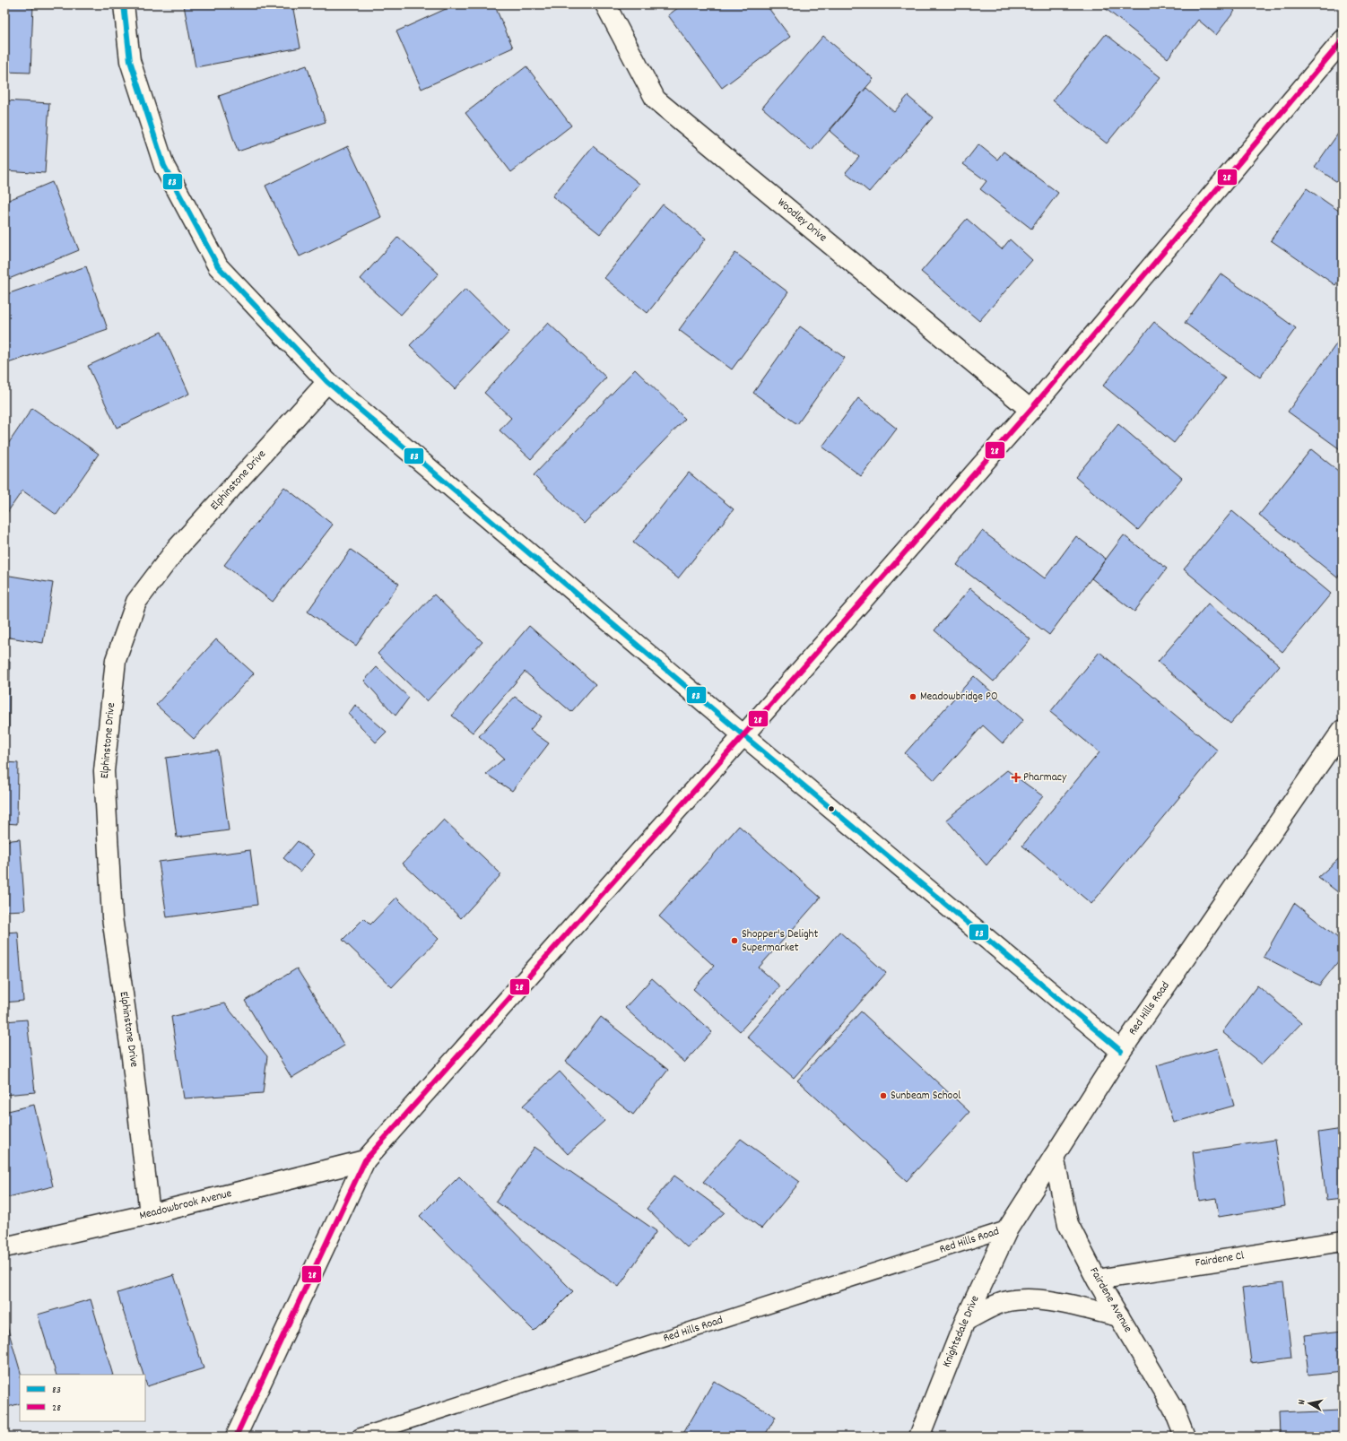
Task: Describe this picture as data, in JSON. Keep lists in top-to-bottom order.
{
  "streets": {
    "street": [
      "Woodley Drive",
      "Elphinstone Drive",
      "Red Hills Road",
      "Meadowbrook Avenue",
      "Fairdene Cl",
      "Fairdene Avenue",
      "Knightsdale Drive"
    ]
  },
  "crossings": [
    ["Elphinstone Drive", "Meadowbrook Avenue"],
    ["Red Hills Road", "Fairdene Avenue"],
    ["Red Hills Road", "Knightsdale Drive"],
    ["Fairdene Cl", "Fairdene Avenue"]
  ],
  "places": {
    "other": ["Meadowbridge PO", "Shopper's Delight Supermarket", "Sunbeam School"],
    "health": ["Pharmacy"]
  },
  "lines": ["transit line 83", "transit line 28"],
  "legend": ["83", "28"],
  "north": "left"
}
